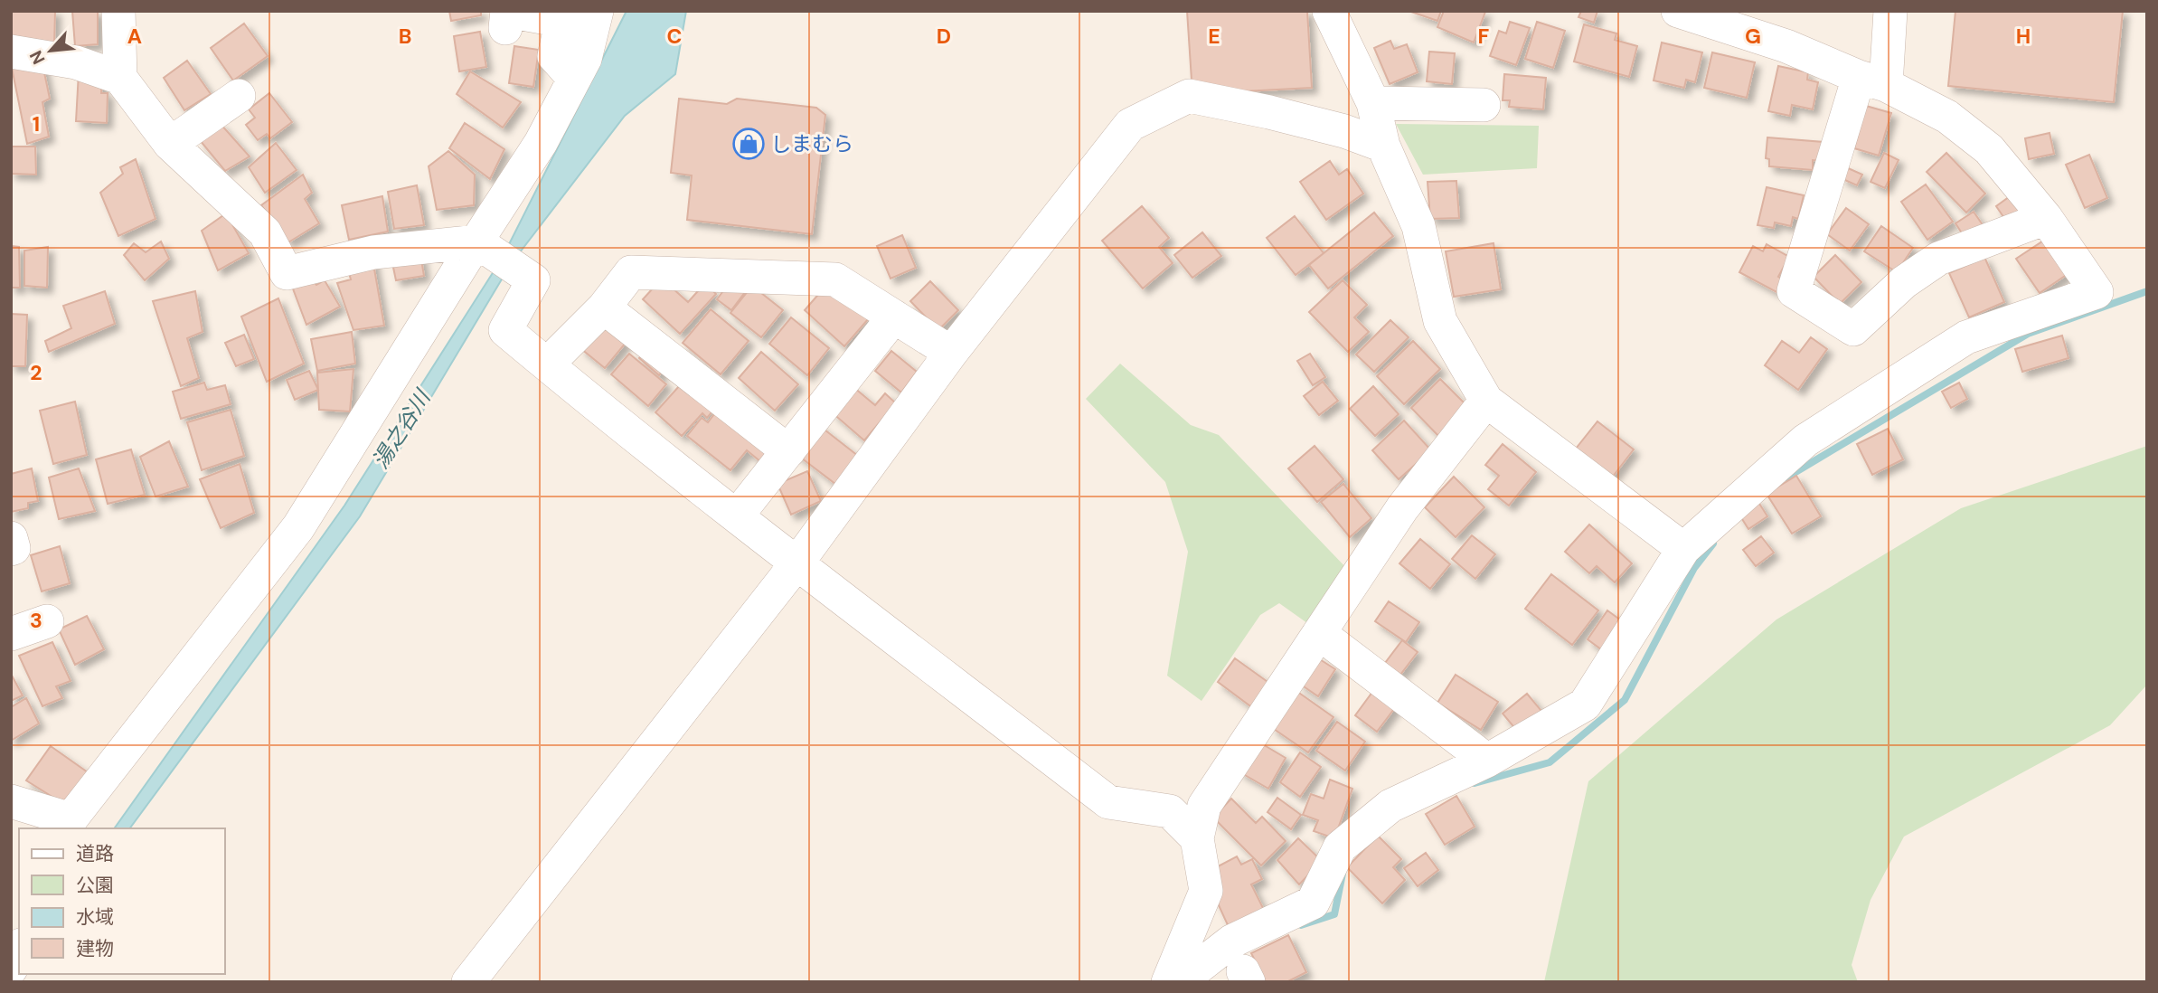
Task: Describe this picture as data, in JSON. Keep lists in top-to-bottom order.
{
  "water": ["湯之谷川"],
  "places": {
    "shop": ["しまむら"]
  },
  "legend": [
    "道路",
    "公園",
    "水域",
    "建物"
  ],
  "north": "bottom left",
  "grid": {
    "columns": [
      "A",
      "B",
      "C",
      "D",
      "E",
      "F",
      "G",
      "H"
    ],
    "rows": ["1", "2", "3"]
  }
}
